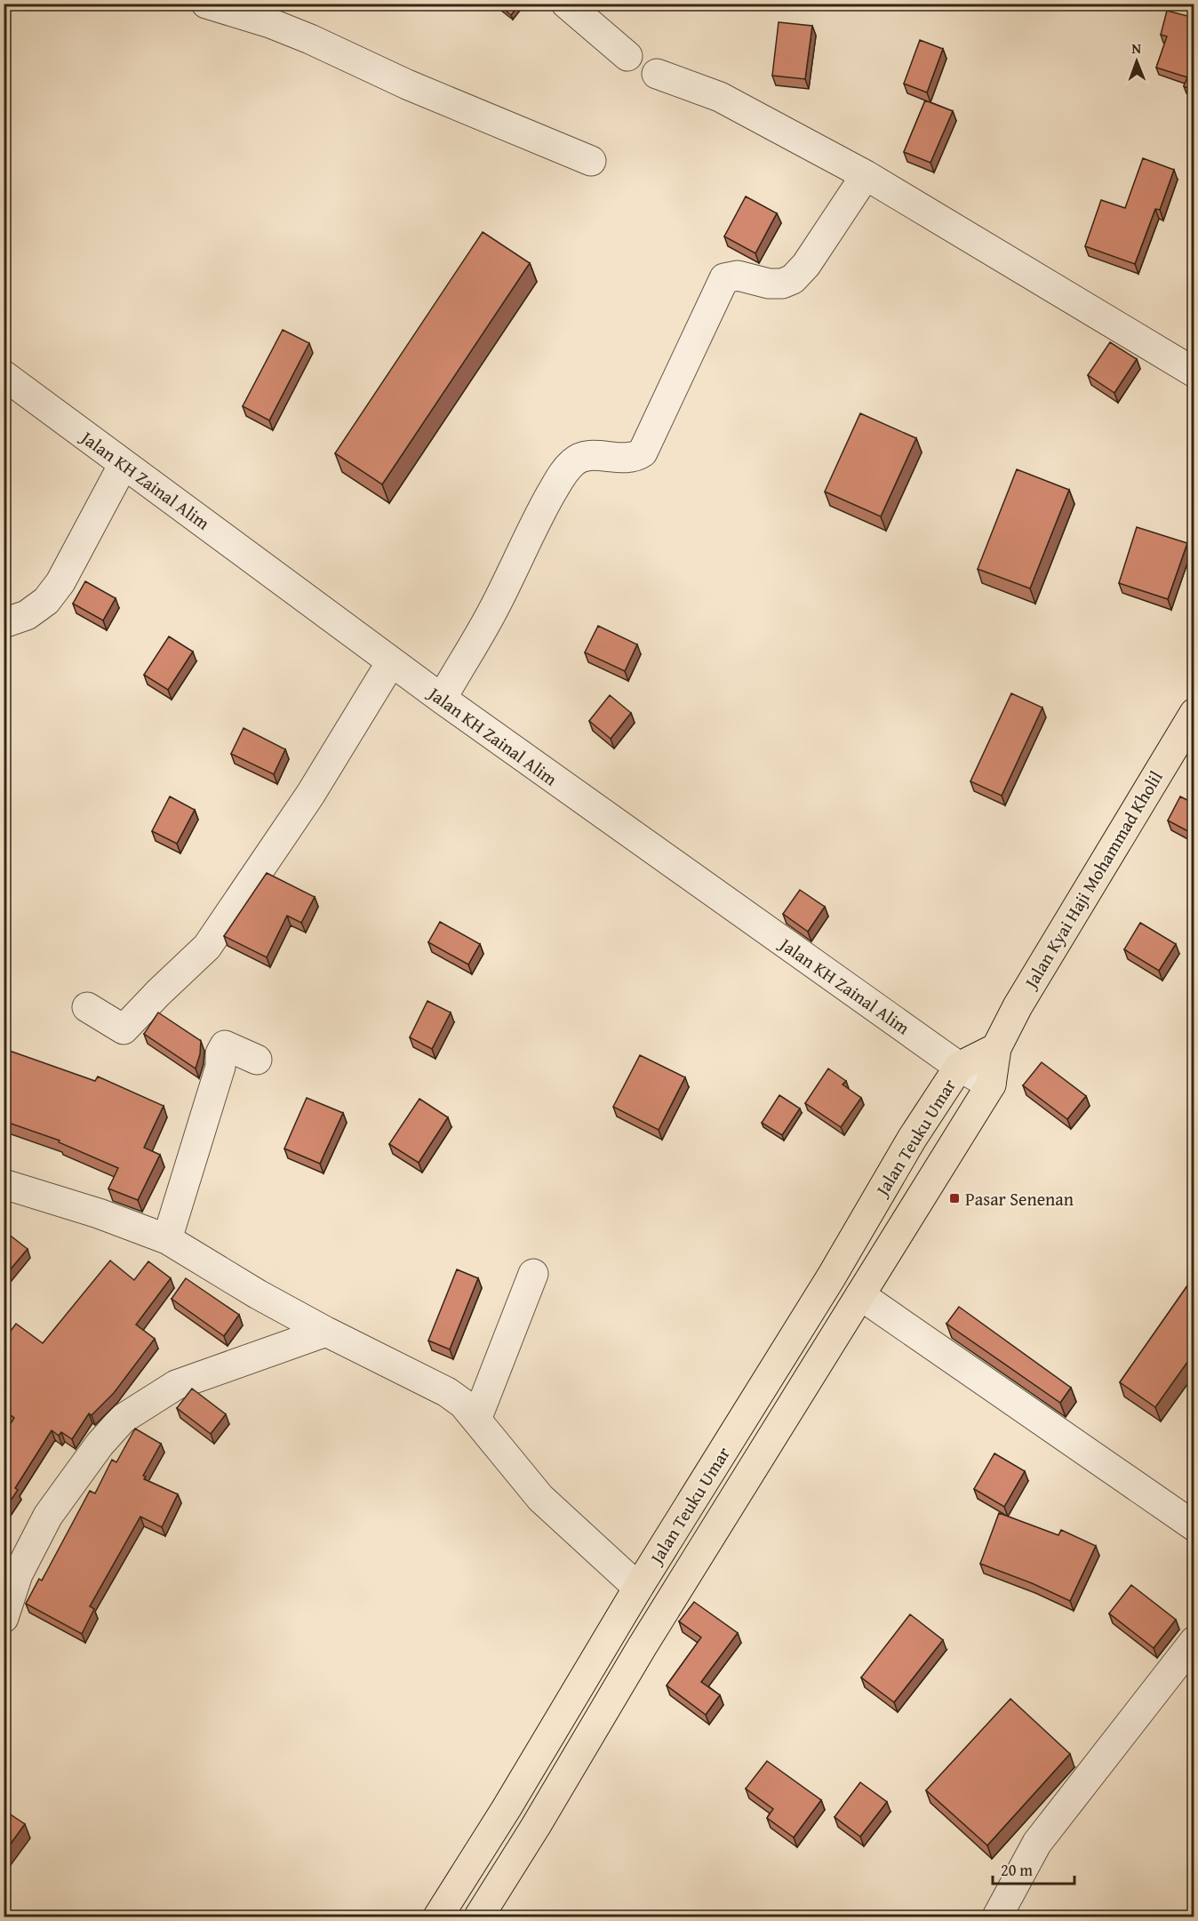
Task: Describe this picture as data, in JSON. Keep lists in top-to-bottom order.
{
  "streets": {
    "main road": ["Jalan Kyai Haji Mohammad Kholil", "Jalan Teuku Umar"],
    "street": ["Jalan KH Zainal Alim"]
  },
  "crossings": [
    ["Jalan KH Zainal Alim", "Jalan Teuku Umar"],
    ["Jalan Kyai Haji Mohammad Kholil", "Jalan Teuku Umar"]
  ],
  "places": {
    "transit": ["Pasar Senenan"]
  },
  "scale_bar": "20 m",
  "north": "top"
}
